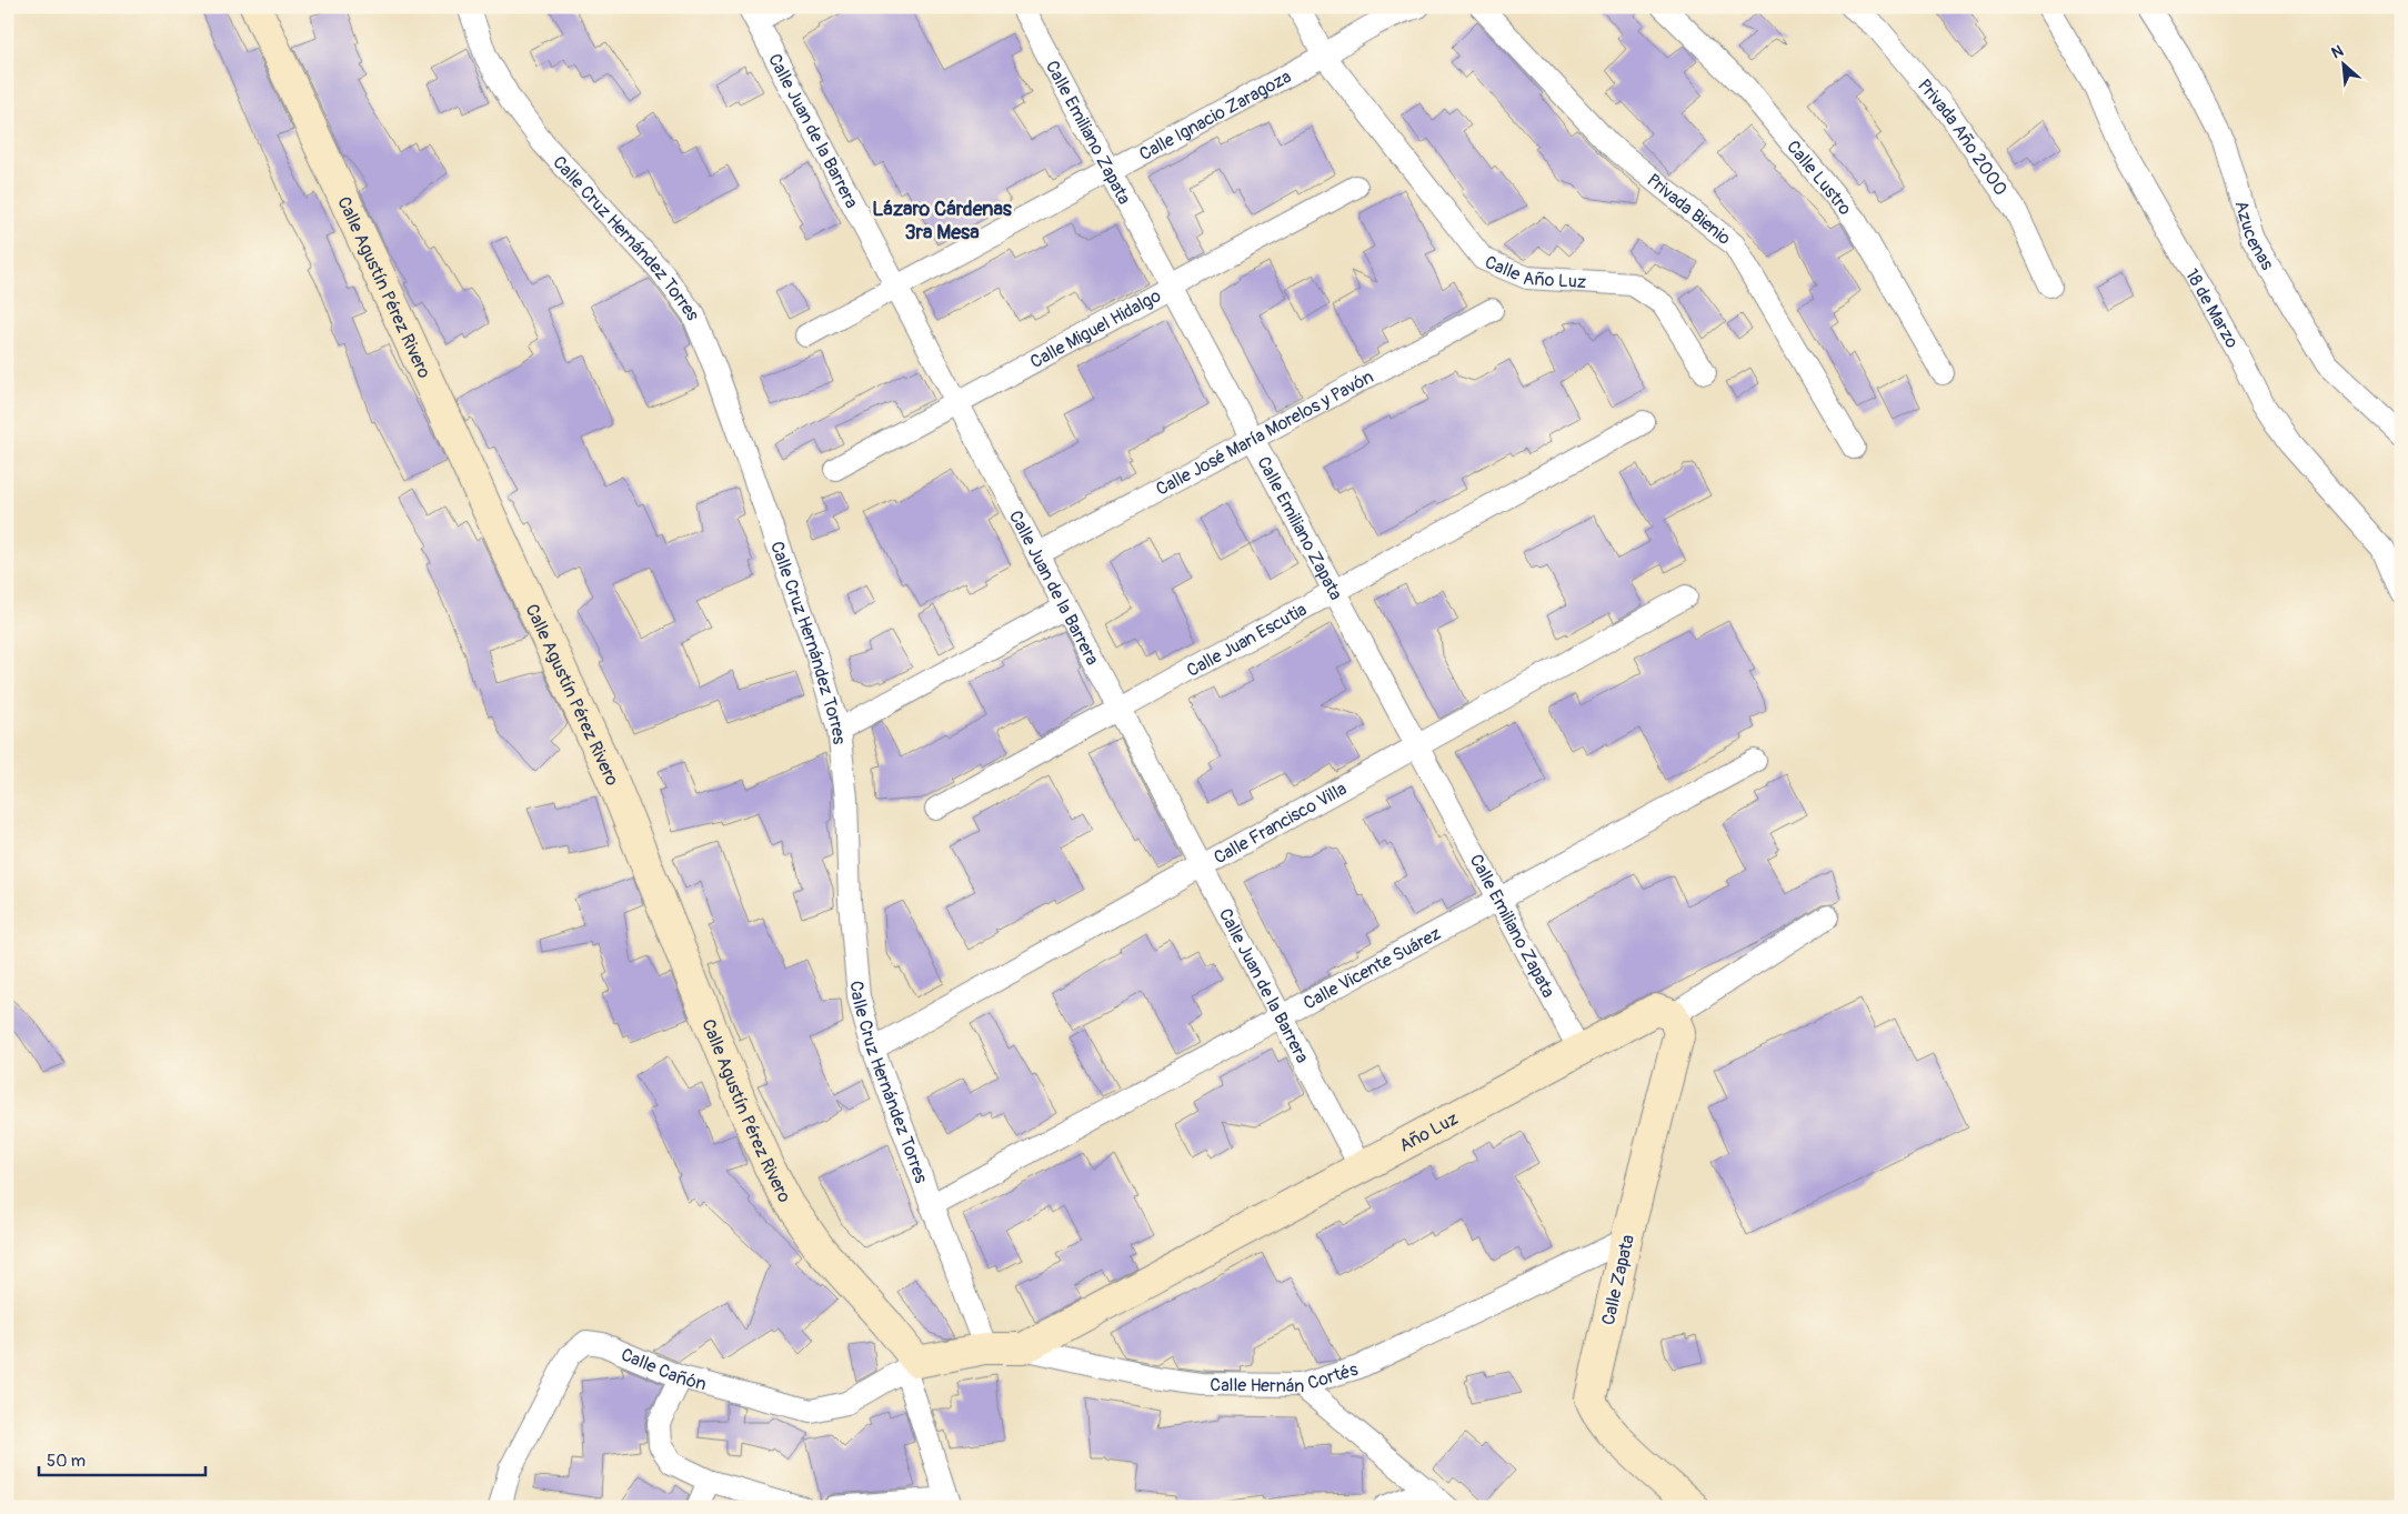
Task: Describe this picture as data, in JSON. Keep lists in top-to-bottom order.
{
  "streets": {
    "main road": [
      "Calle Agustín Pérez Rivero",
      "Año Luz",
      "Calle Zapata",
      "Calle Hernán Cortés"
    ],
    "street": [
      "Calle Ignacio Zaragoza",
      "Calle Juan de la Barrera",
      "Calle Emiliano Zapata",
      "Privada Año 2000",
      "Calle Lustro",
      "Privada Bienio",
      "Azucenas",
      "Calle Cruz Hernández Torres",
      "Calle Año Luz",
      "18 de Marzo",
      "Calle Miguel Hidalgo",
      "Calle José María Morelos y Pavón",
      "Calle Juan Escutia",
      "Calle Francisco Villa",
      "Calle Vicente Suárez",
      "Calle Cañón"
    ]
  },
  "crossings": [
    ["Calle Ignacio Zaragoza", "Calle Juan de la Barrera"],
    ["Calle Ignacio Zaragoza", "Calle Emiliano Zapata"],
    ["Calle Ignacio Zaragoza", "Calle Año Luz"],
    ["Calle Juan de la Barrera", "Calle Miguel Hidalgo"],
    ["Calle Juan de la Barrera", "Calle José María Morelos y Pavón"],
    ["Calle Juan de la Barrera", "Calle Juan Escutia"],
    ["Calle Juan de la Barrera", "Calle Francisco Villa"],
    ["Calle Juan de la Barrera", "Calle Vicente Suárez"],
    ["Calle Juan de la Barrera", "Año Luz"],
    ["Calle Emiliano Zapata", "Calle Miguel Hidalgo"],
    ["Calle Emiliano Zapata", "Calle José María Morelos y Pavón"],
    ["Calle Emiliano Zapata", "Calle Juan Escutia"],
    ["Calle Emiliano Zapata", "Calle Francisco Villa"],
    ["Calle Emiliano Zapata", "Calle Vicente Suárez"],
    ["Calle Emiliano Zapata", "Año Luz"],
    ["Calle Cruz Hernández Torres", "Calle Francisco Villa"],
    ["Calle Cruz Hernández Torres", "Calle Vicente Suárez"],
    ["Calle Cruz Hernández Torres", "Calle Hernán Cortés"],
    ["Calle Agustín Pérez Rivero", "Calle Cañón"],
    ["Calle Agustín Pérez Rivero", "Calle Hernán Cortés"],
    ["Año Luz", "Calle Zapata"],
    ["Año Luz", "Calle Hernán Cortés"],
    ["Calle Zapata", "Calle Hernán Cortés"],
    ["Calle Cañón", "Calle Hernán Cortés"]
  ],
  "districts": ["Lázaro Cárdenas 3ra Mesa"],
  "scale_bar": "50 m",
  "north": "top left"
}
